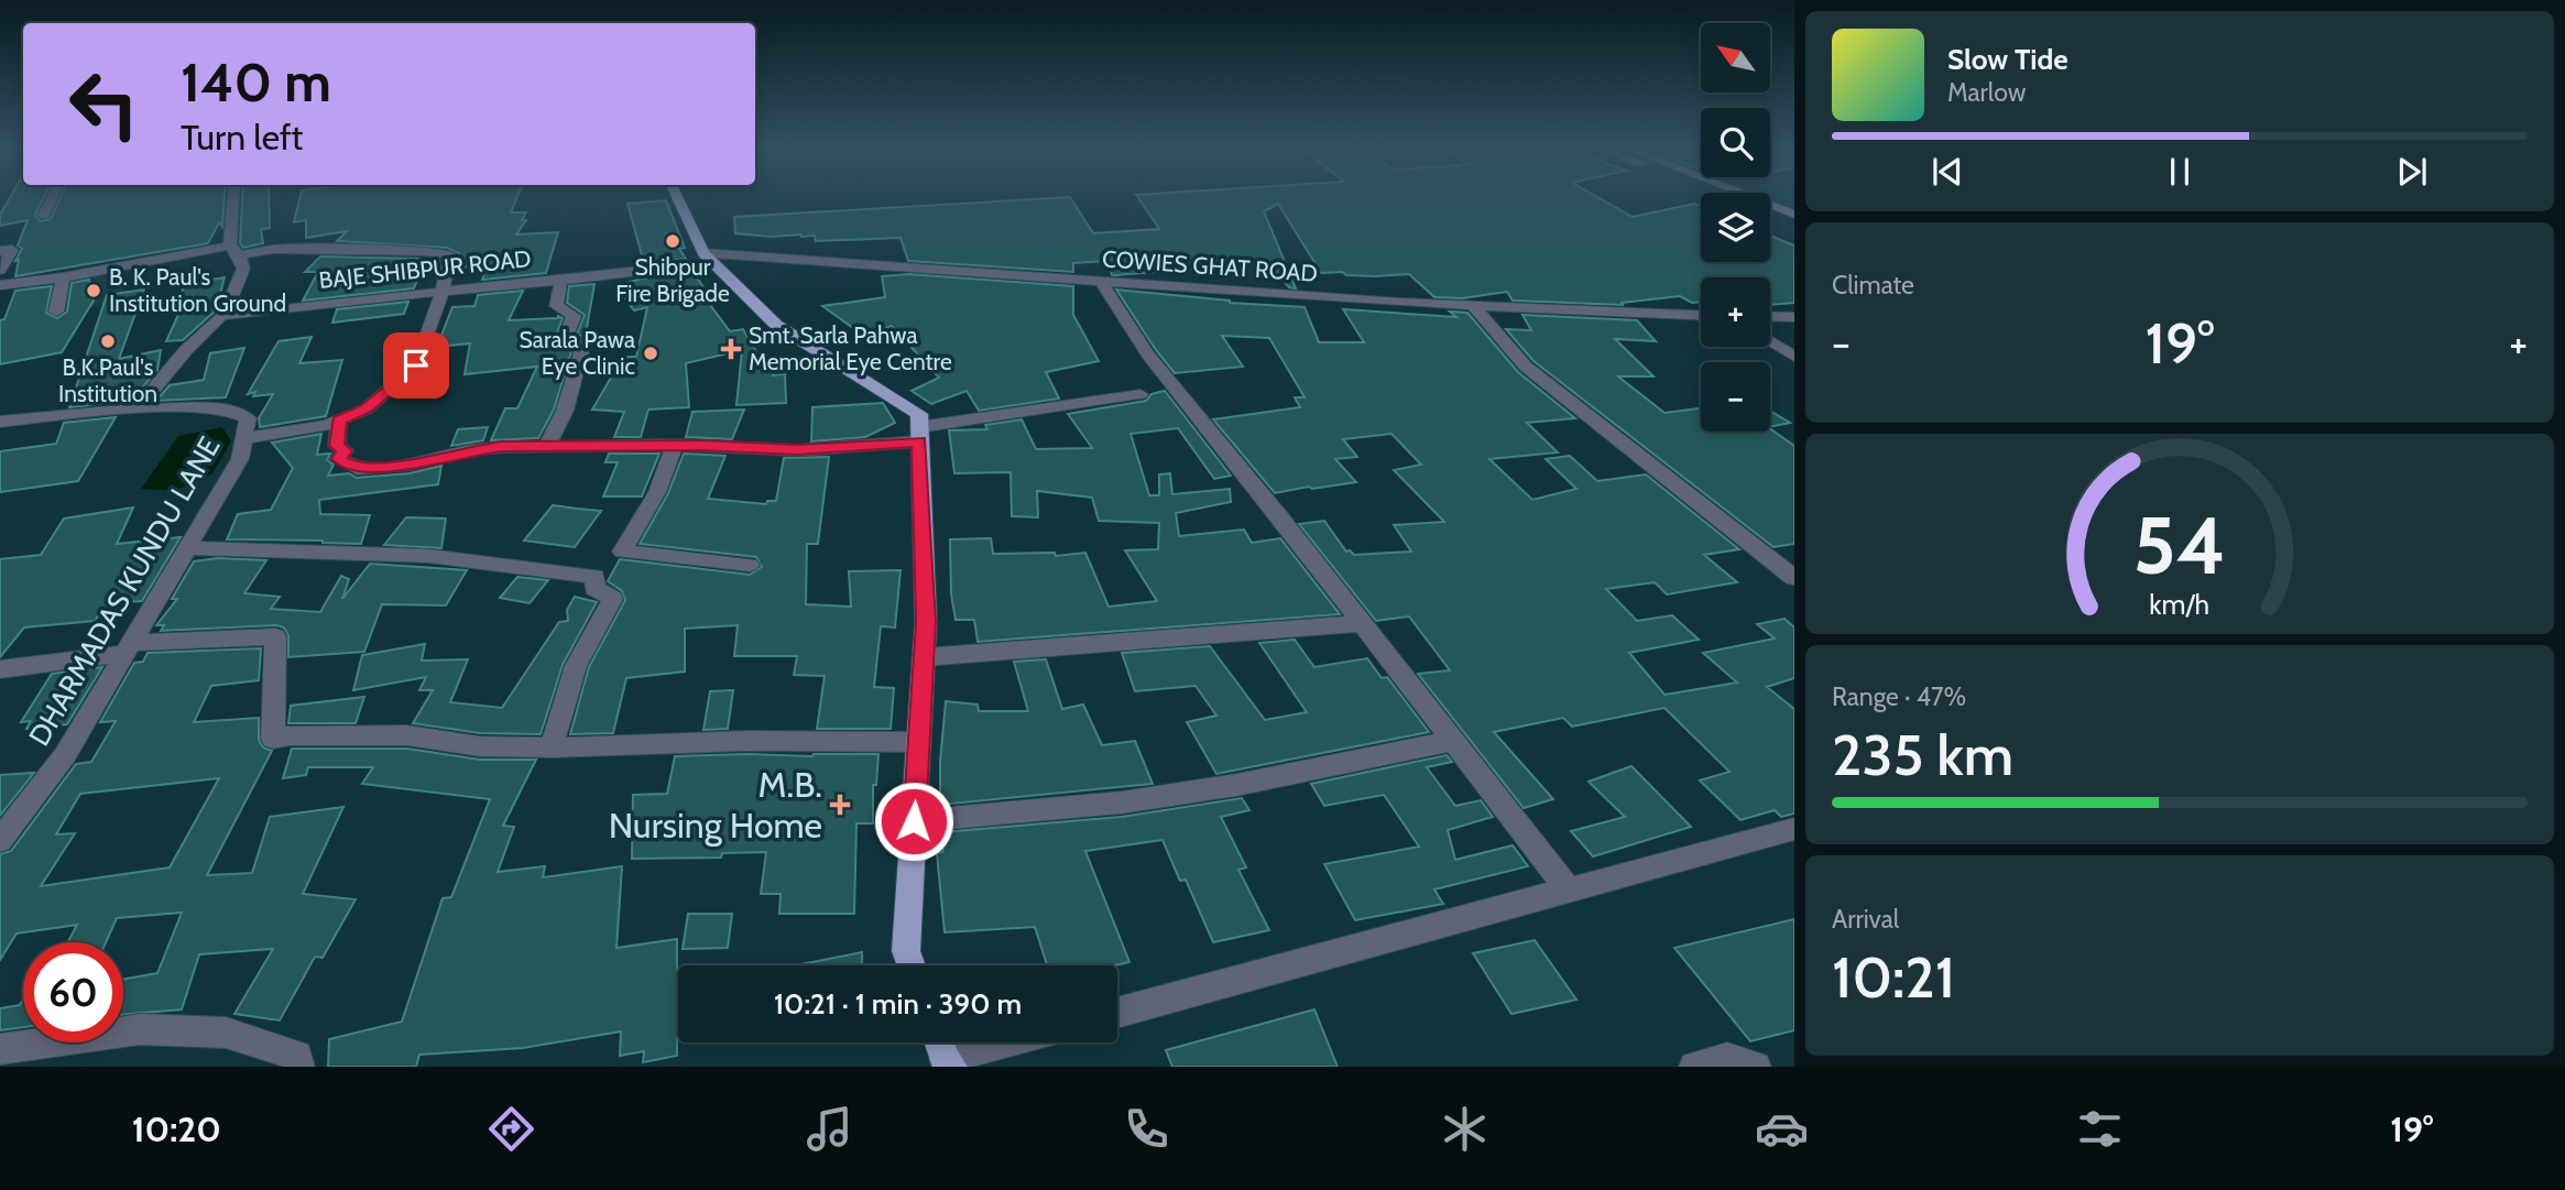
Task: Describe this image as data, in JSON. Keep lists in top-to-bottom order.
{
  "streets": {
    "street": ["COWIES GHAT ROAD", "BAJE SHIBPUR ROAD", "DHARMADAS KUNDU LANE"]
  },
  "crossings": [
    ["COWIES GHAT ROAD", "BAJE SHIBPUR ROAD"]
  ],
  "places": {
    "other": [
      "Shibpur Fire Brigade",
      "B. K. Paul's Institution Ground",
      "B.K.Paul's Institution",
      "Sarala Pawa Eye Clinic"
    ],
    "health": ["Smt. Sarla Pahwa Memorial Eye Centre", "M.B. Nursing Home"]
  },
  "north": "top left",
  "page": {
    "map_buttons": ["+", "−"],
    "turn": ["140 m", "Turn left"],
    "song": ["Slow Tide", "Marlow"],
    "tile": [
      "Climate",
      ["Range · 47%", "235 km"],
      ["Arrival", "10:21"]
    ],
    "heat": ["−", "19°", "+"],
    "limit": "60",
    "trip": "10:21 · 1 min · 390 m",
    "tabs": ["10:20", "19°"],
    "gauge": ["54", "km/h"]
  }
}
